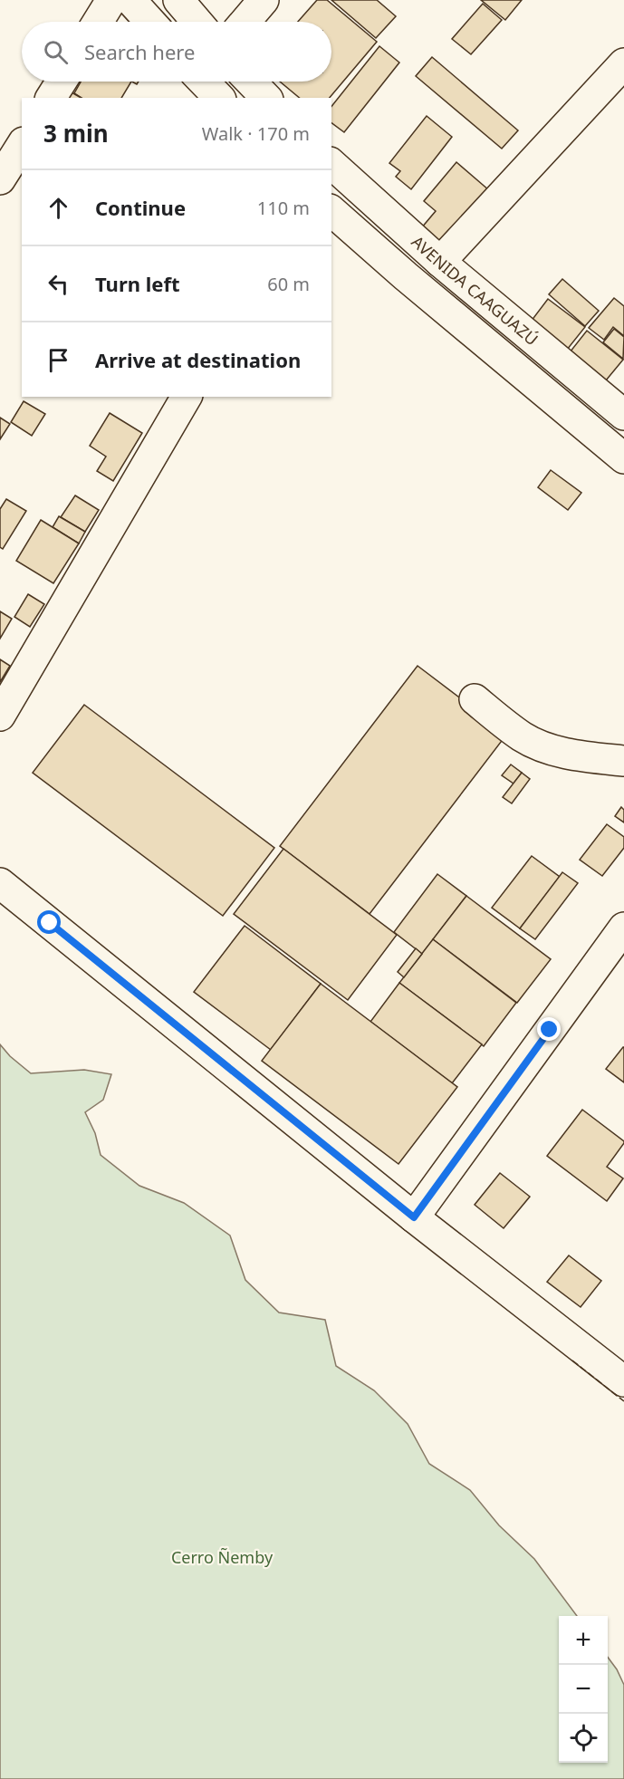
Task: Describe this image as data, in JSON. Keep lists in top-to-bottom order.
{
  "streets": {
    "street": ["AVENIDA CAAGUAZÚ"]
  },
  "parks": ["Cerro Ñemby"],
  "page": {
    "search": "Search here",
    "heading": ["3 min", "Walk · 170 m"],
    "list": [
      ["Continue", "110 m"],
      ["Turn left", "60 m"],
      "Arrive at destination"
    ],
    "map_buttons": ["+", "−"]
  }
}
